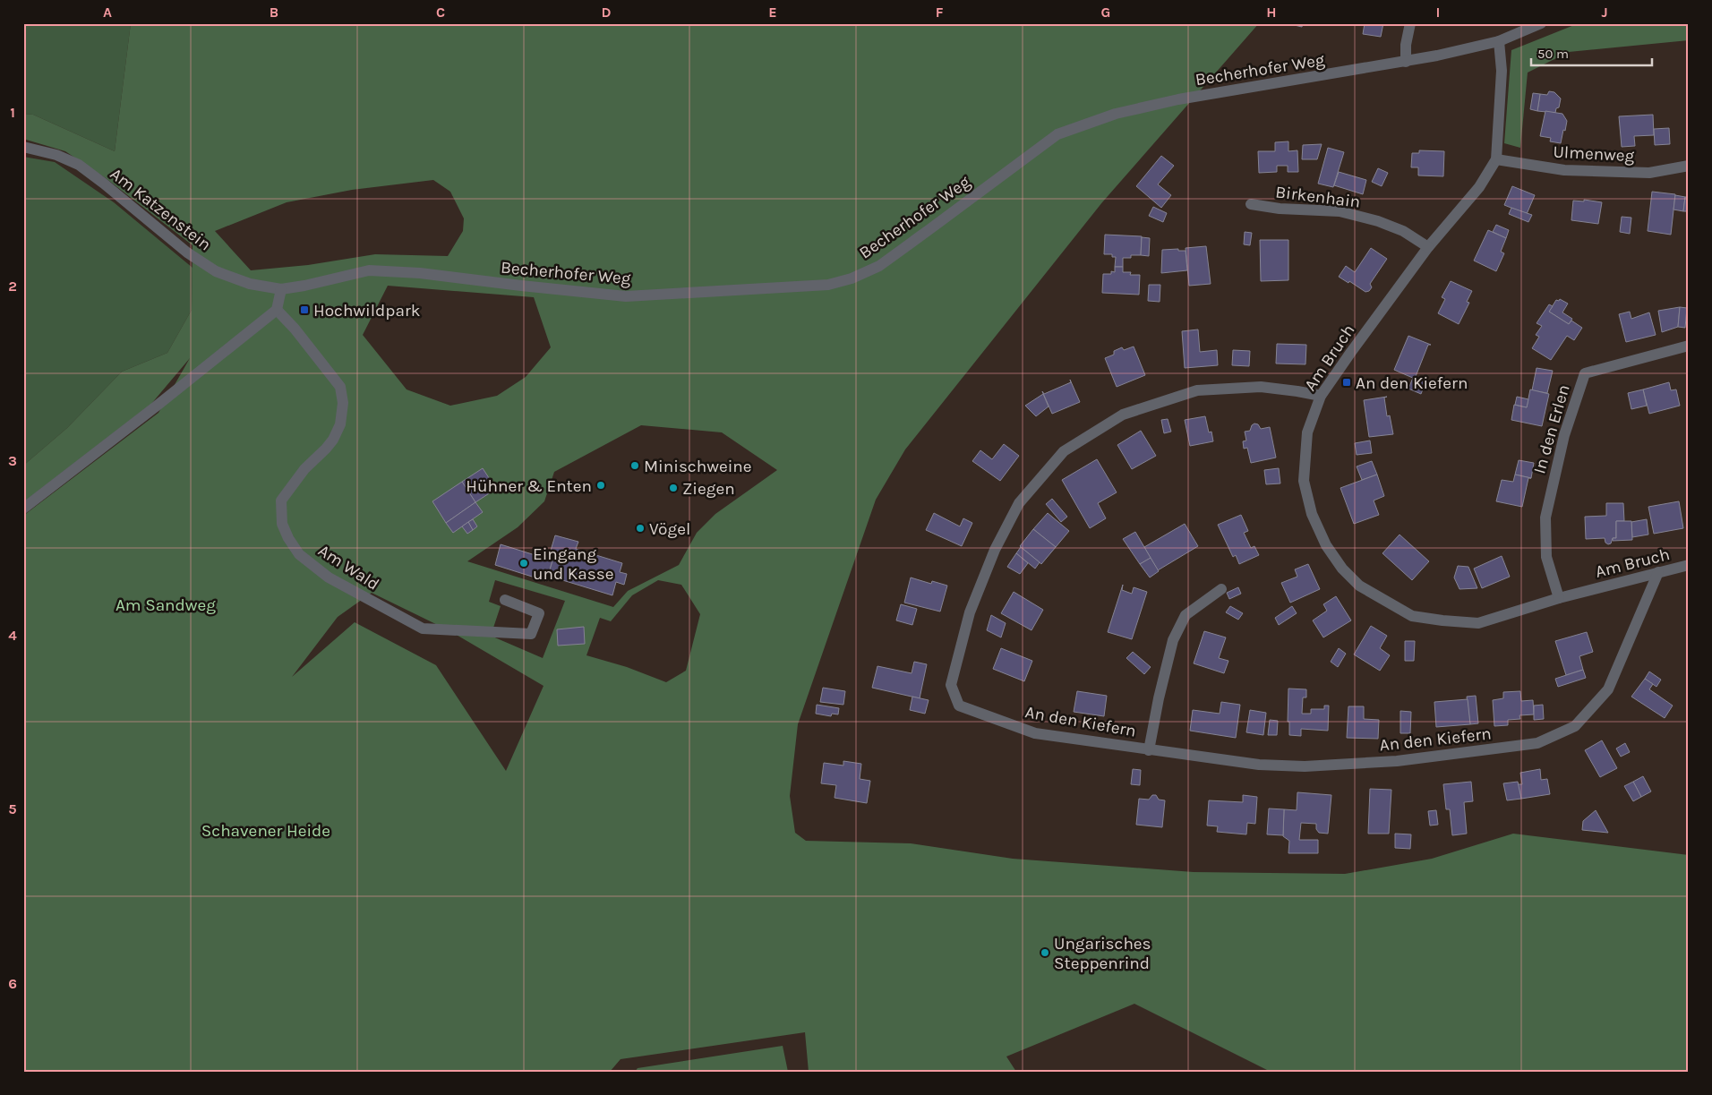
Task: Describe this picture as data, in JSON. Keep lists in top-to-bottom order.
{
  "streets": {
    "street": [
      "Becherhofer Weg",
      "Ulmenweg",
      "Birkenhain",
      "Am Katzenstein",
      "Am Bruch",
      "In den Erlen",
      "Am Wald",
      "An den Kiefern"
    ]
  },
  "crossings": [
    ["Becherhofer Weg", "Am Katzenstein"],
    ["Becherhofer Weg", "Am Bruch"],
    ["Ulmenweg", "Am Bruch"],
    ["Birkenhain", "Am Bruch"],
    ["Am Bruch", "In den Erlen"],
    ["Am Bruch", "An den Kiefern"]
  ],
  "parks": ["Am Sandweg", "Schavener Heide"],
  "places": {
    "transit": ["Hochwildpark", "An den Kiefern"],
    "other": [
      "Minischweine",
      "Hühner & Enten",
      "Ziegen",
      "Vögel",
      "Eingang und Kasse",
      "Ungarisches Steppenrind"
    ]
  },
  "scale_bar": "50 m",
  "grid": {
    "columns": [
      "A",
      "B",
      "C",
      "D",
      "E",
      "F",
      "G",
      "H",
      "I",
      "J"
    ],
    "rows": [
      "1",
      "2",
      "3",
      "4",
      "5",
      "6"
    ]
  }
}
